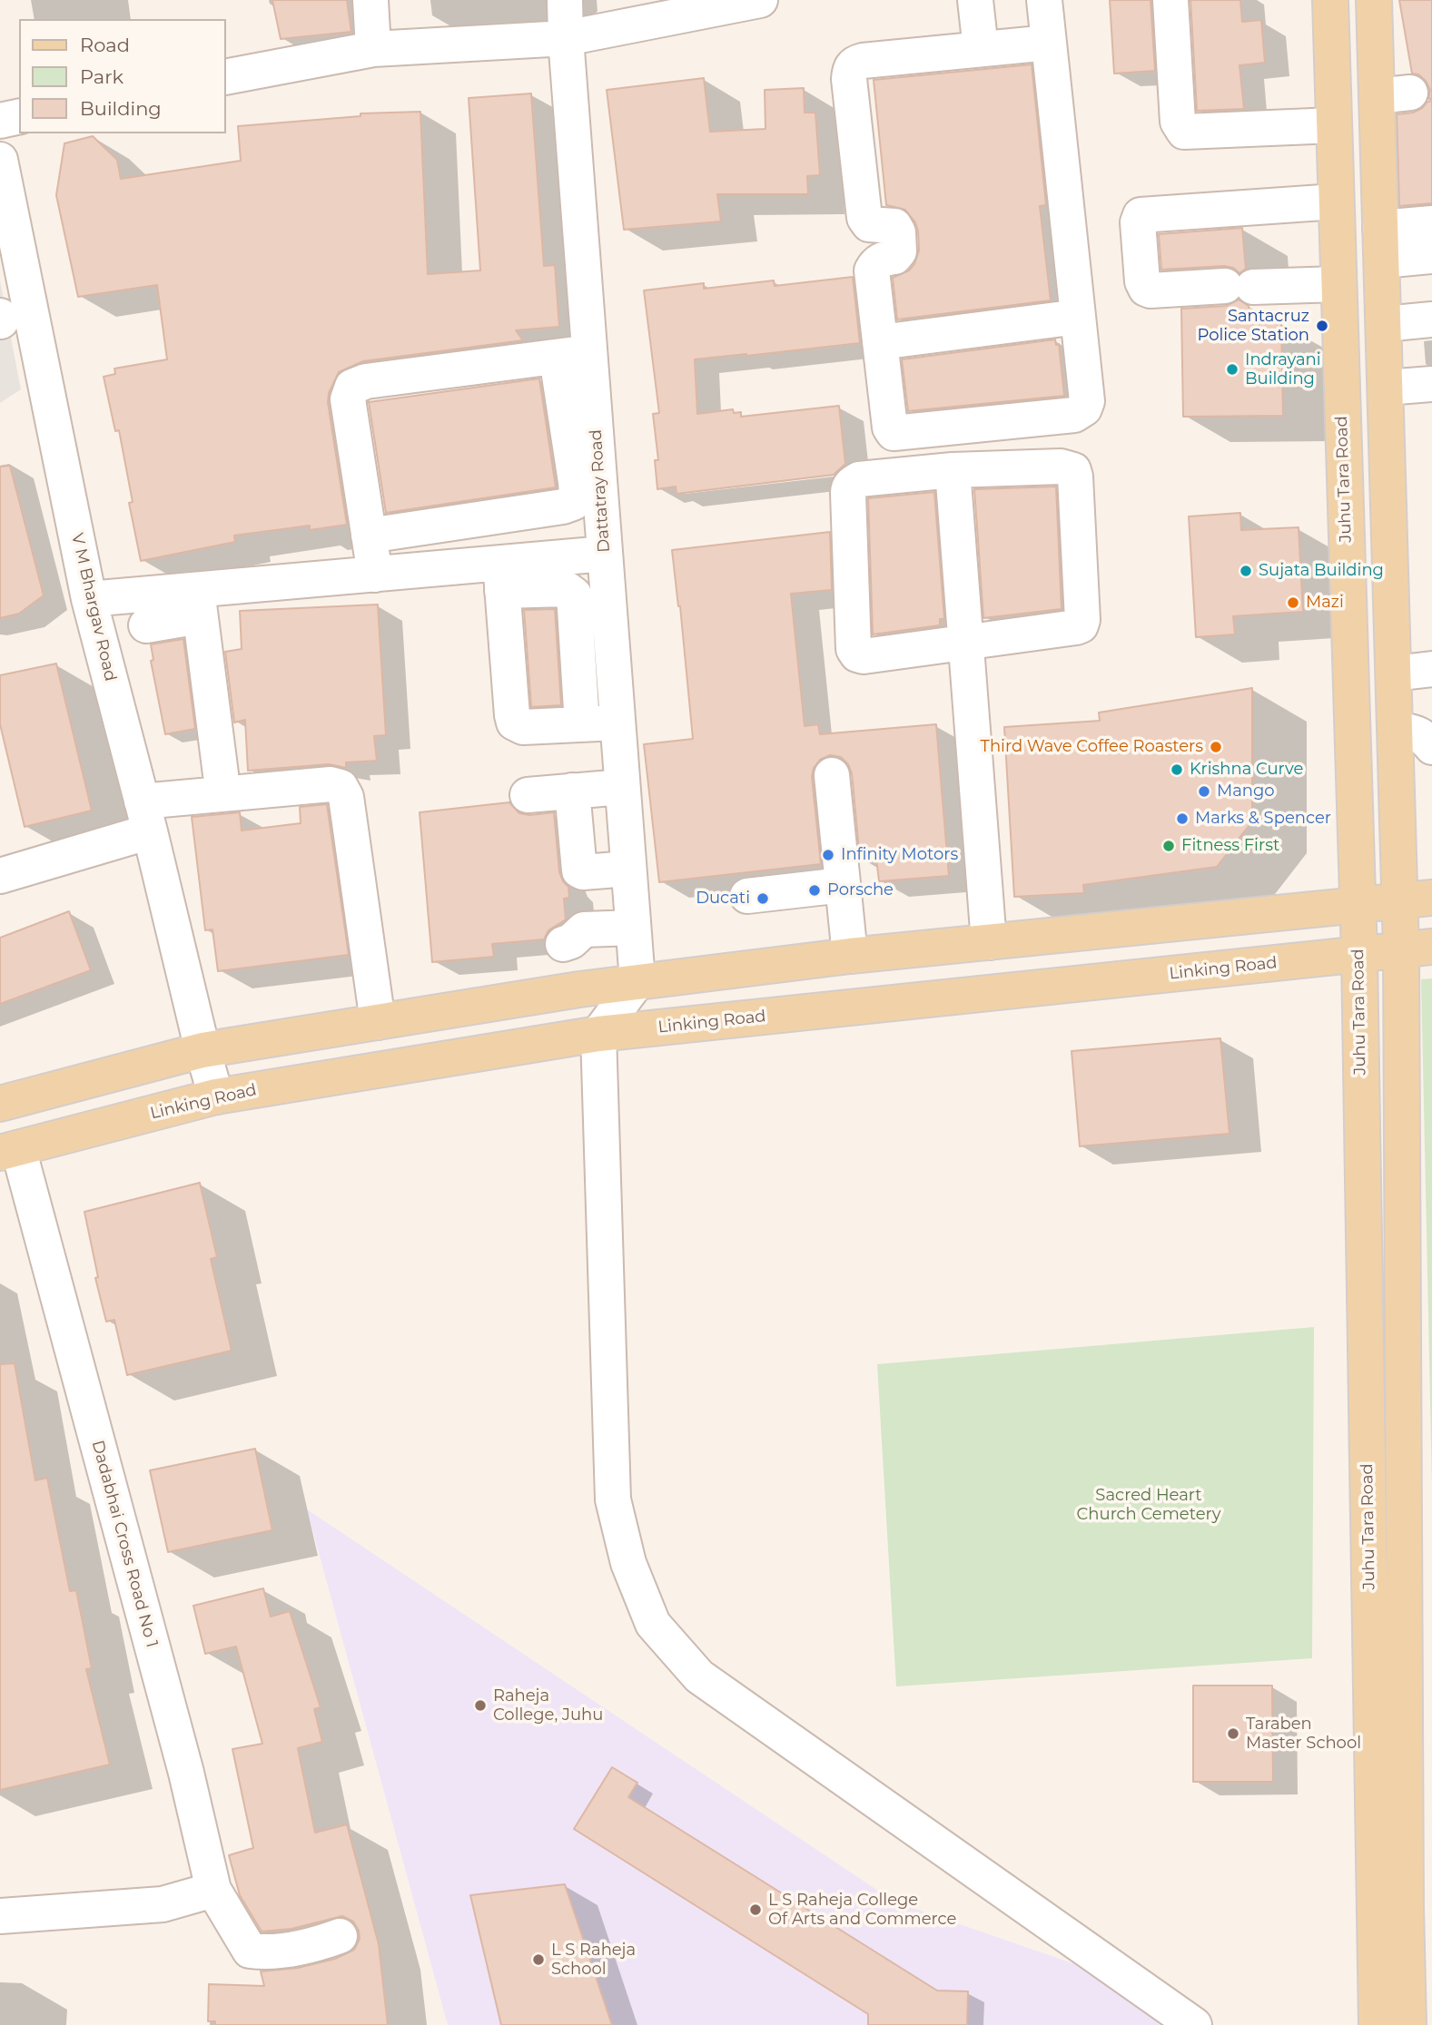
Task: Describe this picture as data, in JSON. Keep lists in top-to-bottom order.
{
  "streets": {
    "main road": ["Juhu Tara Road", "Linking Road"],
    "street": ["Dattatray Road", "V M Bhargav Road", "Dadabhai Cross Road No 1"]
  },
  "crossings": [
    ["Juhu Tara Road", "Linking Road"],
    ["V M Bhargav Road", "Linking Road"],
    ["Linking Road", "Dadabhai Cross Road No 1"]
  ],
  "parks": ["Sacred Heart Church Cemetery"],
  "places": [
    "Santacruz Police Station",
    "Indrayani Building",
    "Sujata Building",
    "Mazi",
    "Third Wave Coffee Roasters",
    "Krishna Curve",
    "Mango",
    "Marks & Spencer",
    "Fitness First",
    "Infinity Motors",
    "Porsche",
    "Ducati",
    "Raheja College, Juhu",
    "Taraben Master School",
    "L S Raheja College Of Arts and Commerce",
    "L S Raheja School"
  ],
  "legend": ["Road", "Park", "Building"]
}
